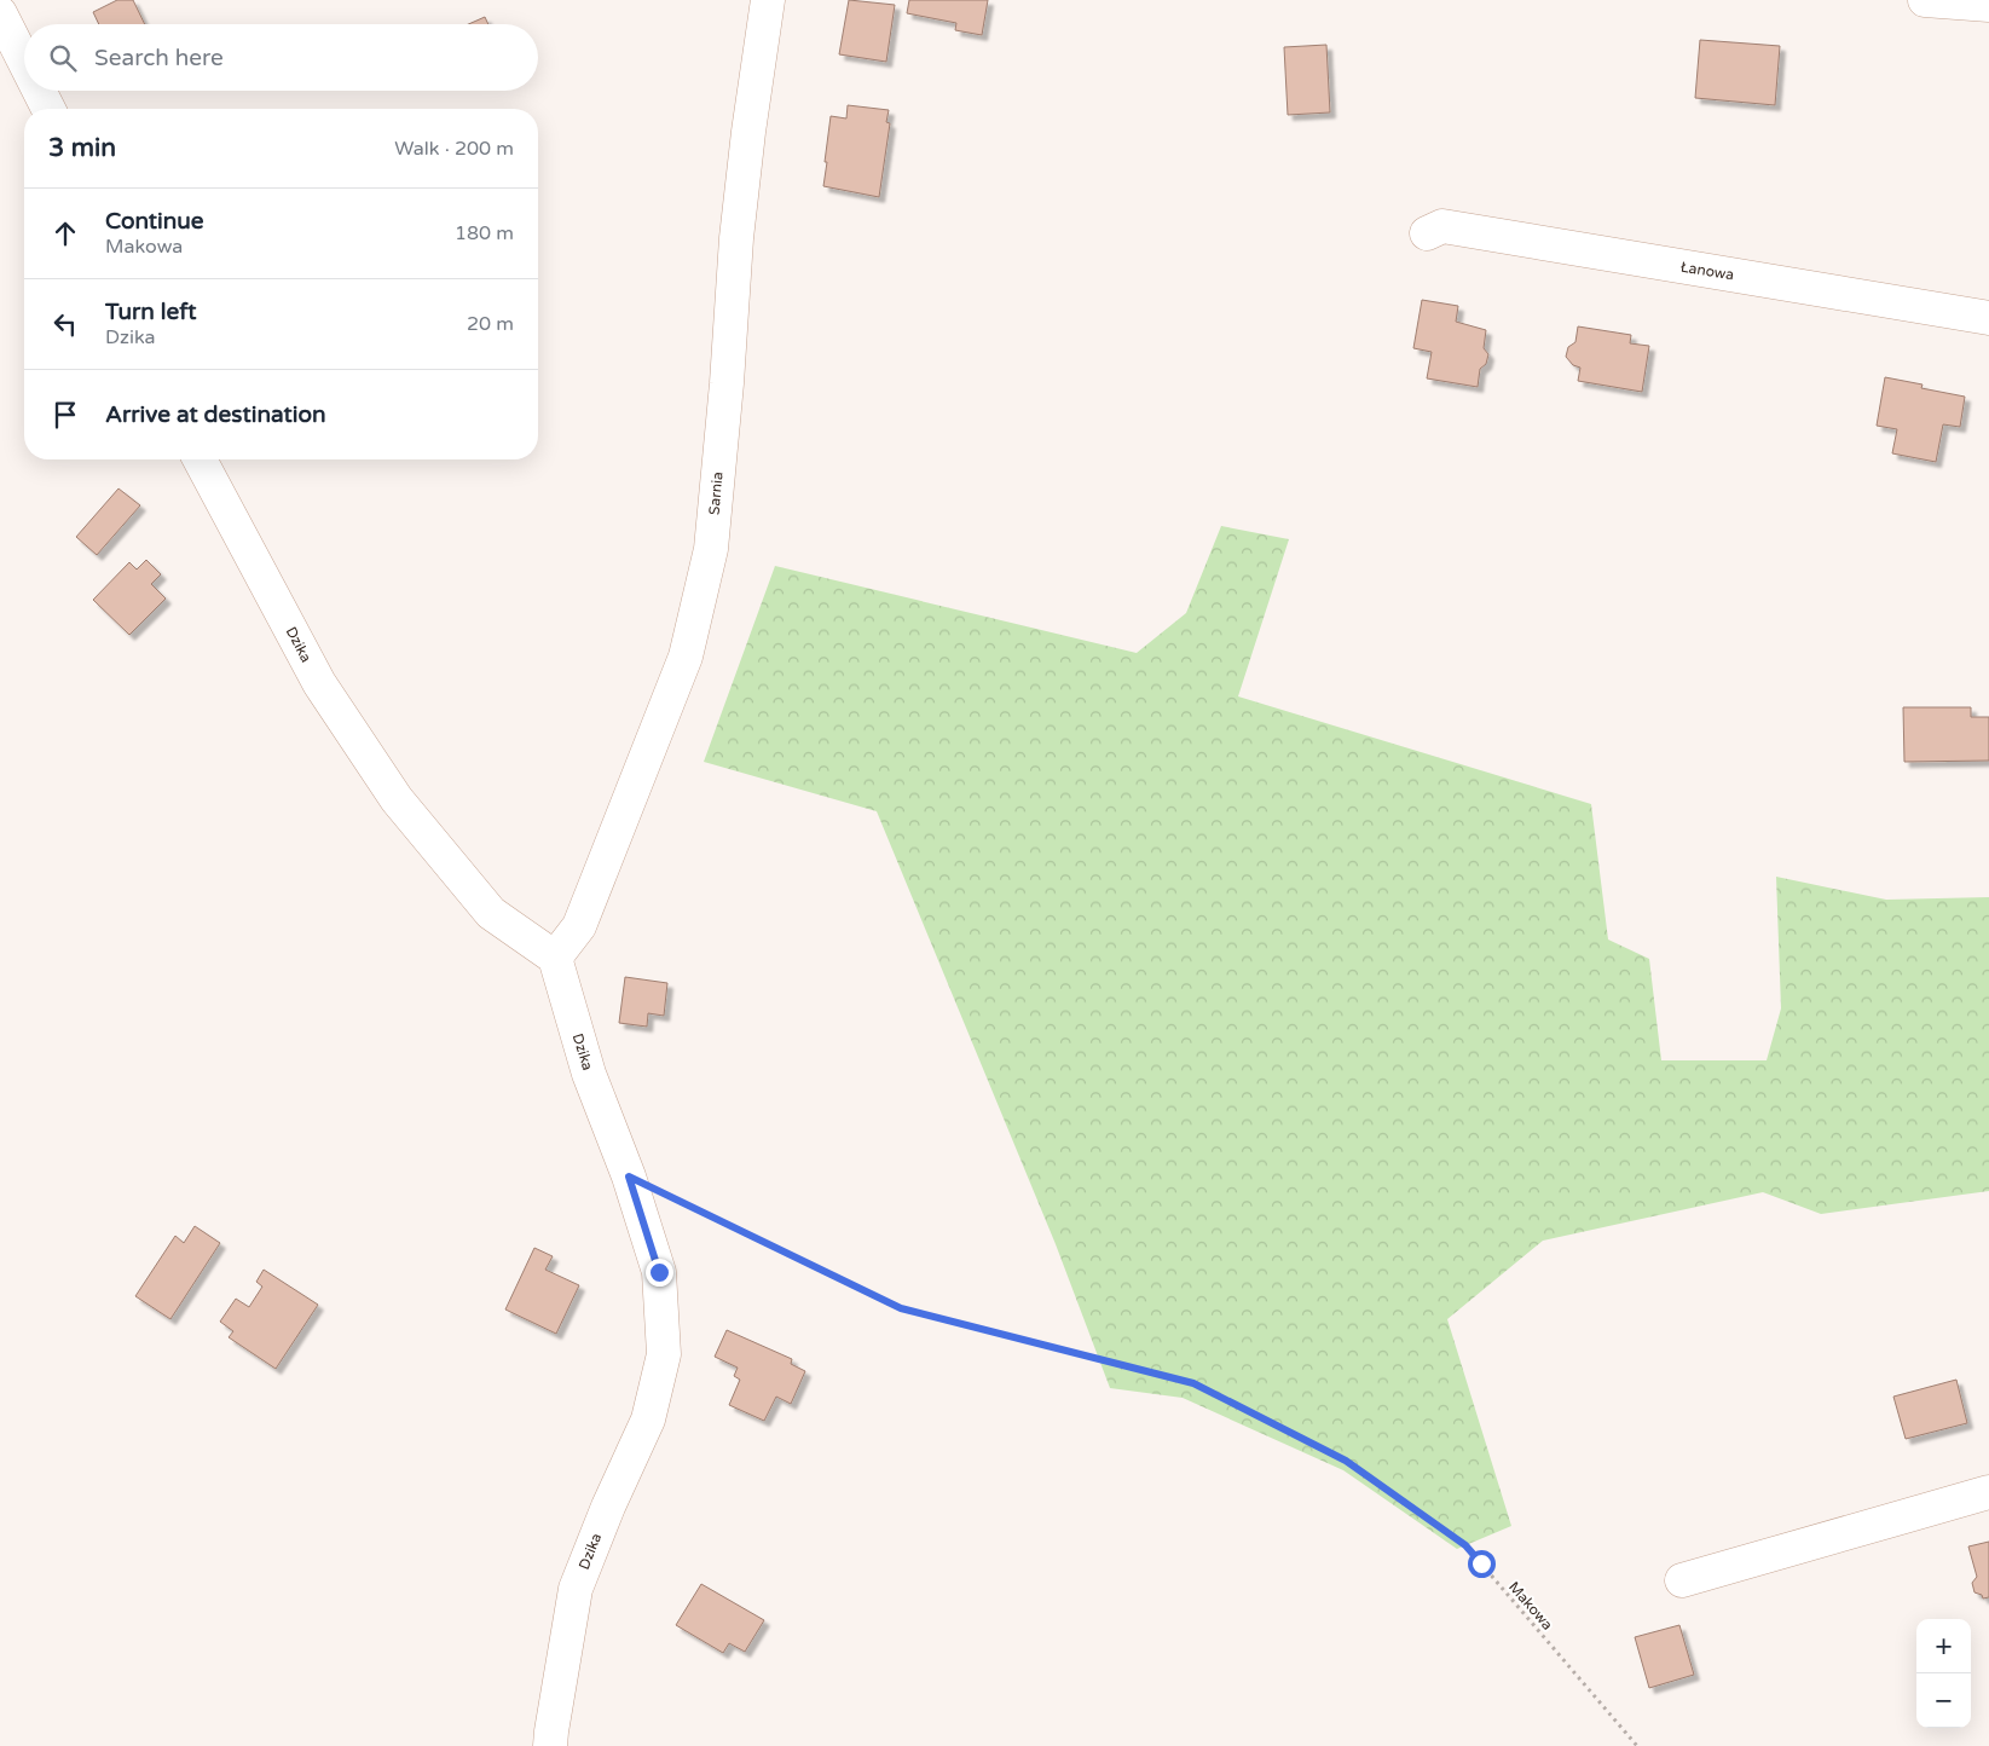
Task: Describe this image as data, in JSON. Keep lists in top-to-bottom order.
{
  "streets": {
    "street": ["Łanowa", "Sarnia", "Dzika"],
    "path": ["Makowa"]
  },
  "crossings": [
    ["Sarnia", "Dzika"],
    ["Dzika", "Makowa"]
  ],
  "page": {
    "search": "Search here",
    "heading": ["3 min", "Walk · 200 m"],
    "list": [
      ["Continue", "Makowa", "180 m"],
      ["Turn left", "Dzika", "20 m"],
      "Arrive at destination"
    ],
    "map_buttons": ["+", "−"]
  }
}
